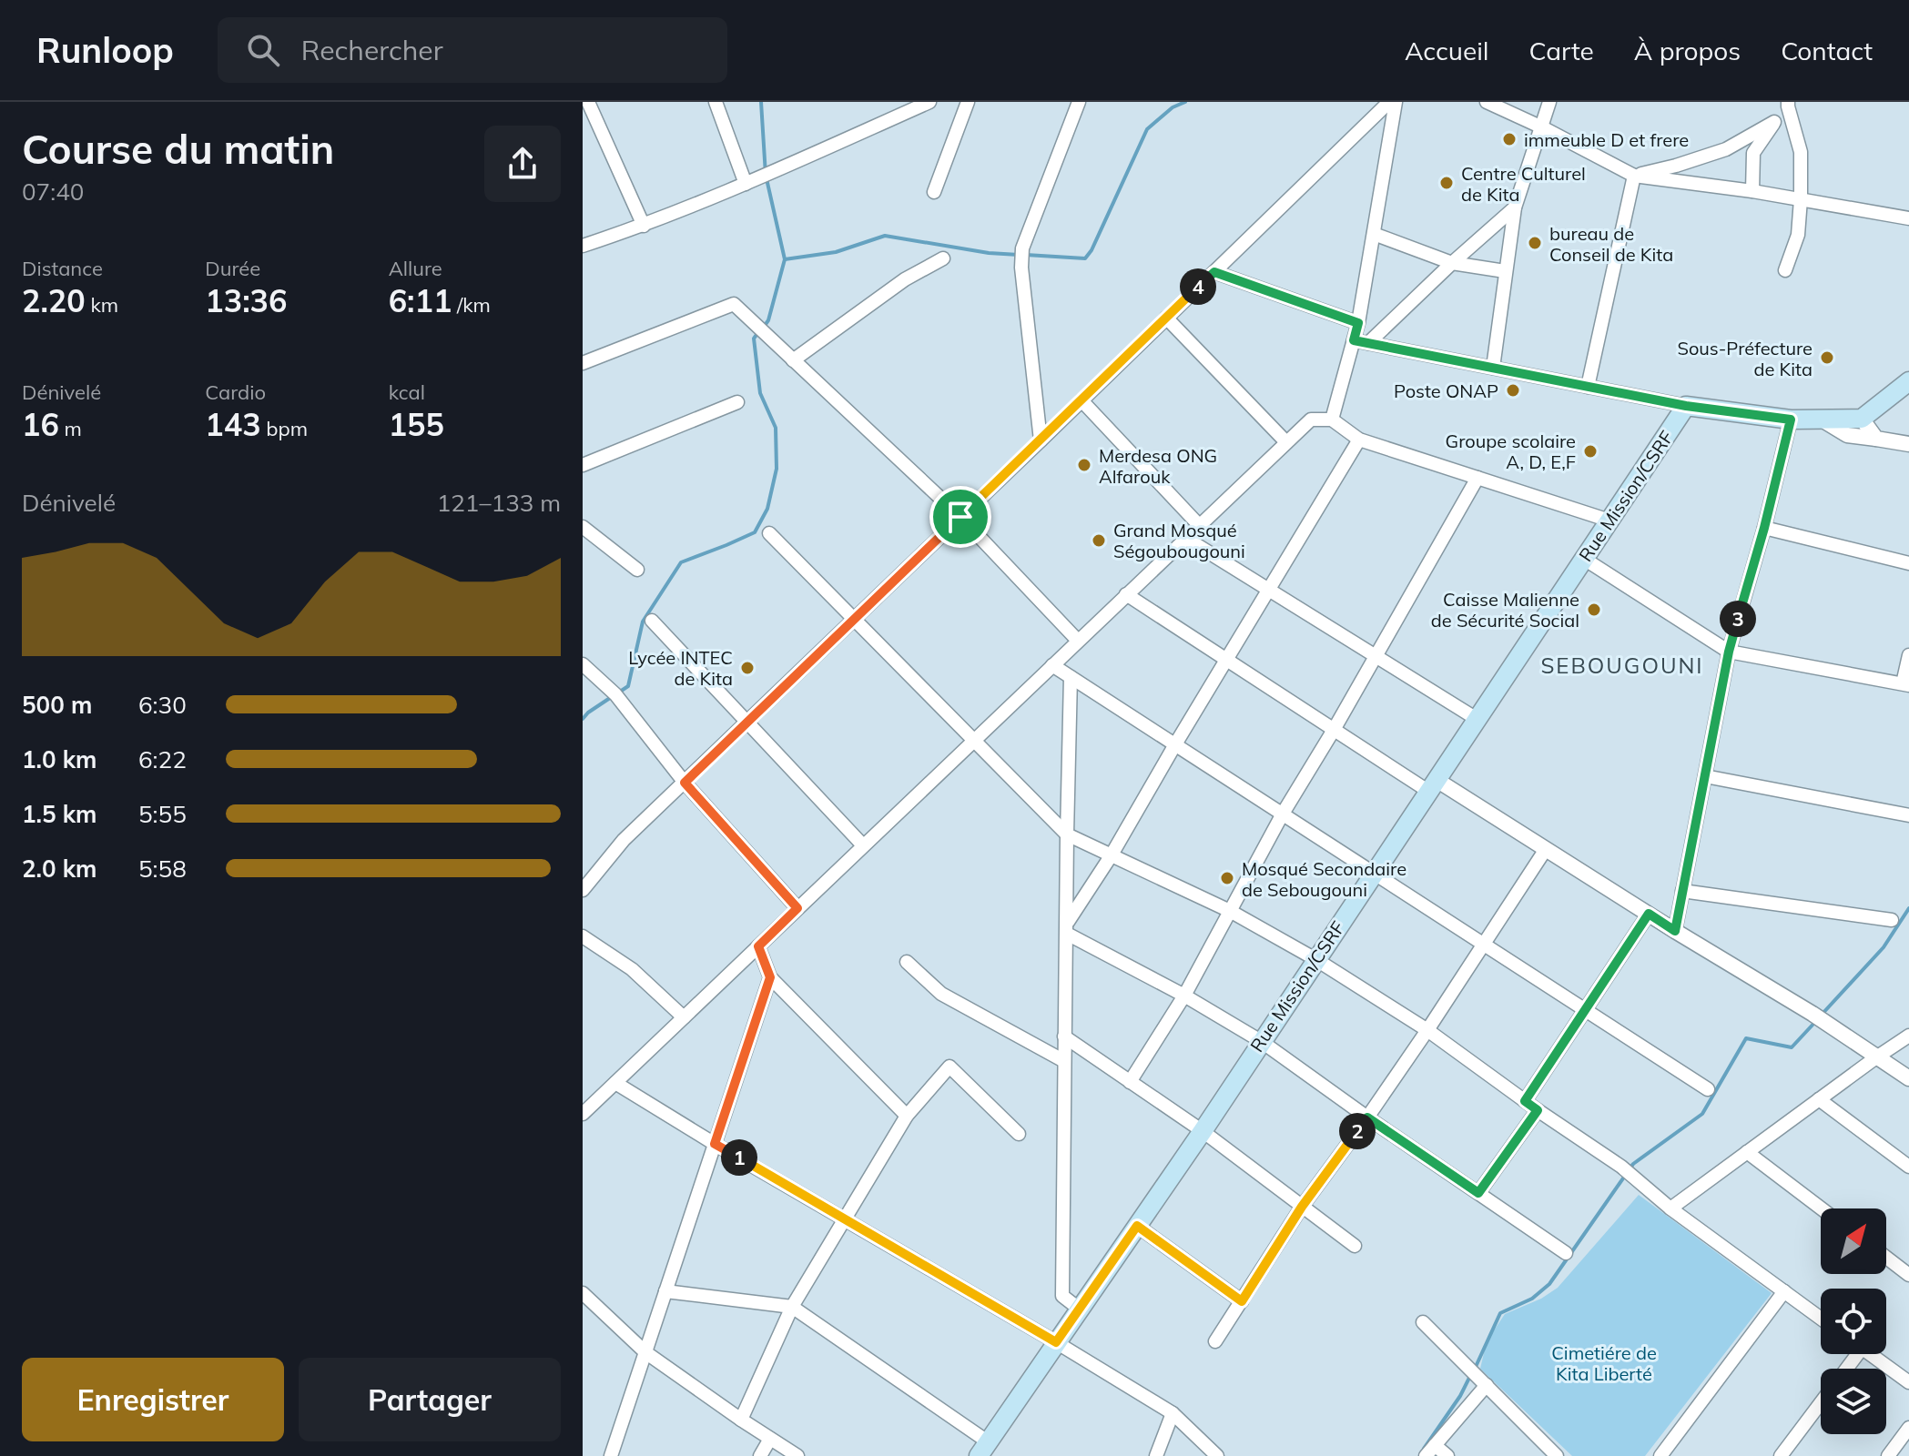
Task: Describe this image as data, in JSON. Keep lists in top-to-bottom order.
{
  "streets": {
    "main road": ["Rue Mission/CSRF"]
  },
  "districts": ["SEBOUGOUNI"],
  "parks": ["Cimetiére de Kita Liberté"],
  "places": [
    "immeuble D et frere",
    "Centre Culturel de Kita",
    "bureau de Conseil de Kita",
    "Sous-Préfecture de Kita",
    "Poste ONAP",
    "Groupe scolaire A, D, E,F",
    "Merdesa ONG Alfarouk",
    "Grand Mosqué Ségoubougouni",
    "Caisse Malienne de Sécurité Social",
    "Lycée INTEC de Kita",
    "Mosqué Secondaire de Sebougouni"
  ],
  "north": "top right",
  "page": {
    "header": "Runloop",
    "search": "Rechercher",
    "nav": [
      "Accueil",
      "Carte",
      "À propos",
      "Contact"
    ],
    "heading": ["Course du matin", "07:40"],
    "stats": [
      ["Distance", "2.20 km"],
      ["Durée", "13:36"],
      ["Allure", "6:11 /km"],
      ["Dénivelé", "16 m"],
      ["Cardio", "143 bpm"],
      ["kcal", "155"]
    ],
    "pins": [
      "4",
      "3",
      "2",
      "1"
    ],
    "chart": ["Dénivelé", "121–133 m"],
    "list": [
      {
        "name": "500 m",
        "note": "6:30"
      },
      {
        "name": "1.0 km",
        "note": "6:22"
      },
      {
        "name": "1.5 km",
        "note": "5:55"
      },
      {
        "name": "2.0 km",
        "note": "5:58"
      }
    ],
    "buttons": ["Enregistrer", "Partager"]
  }
}
